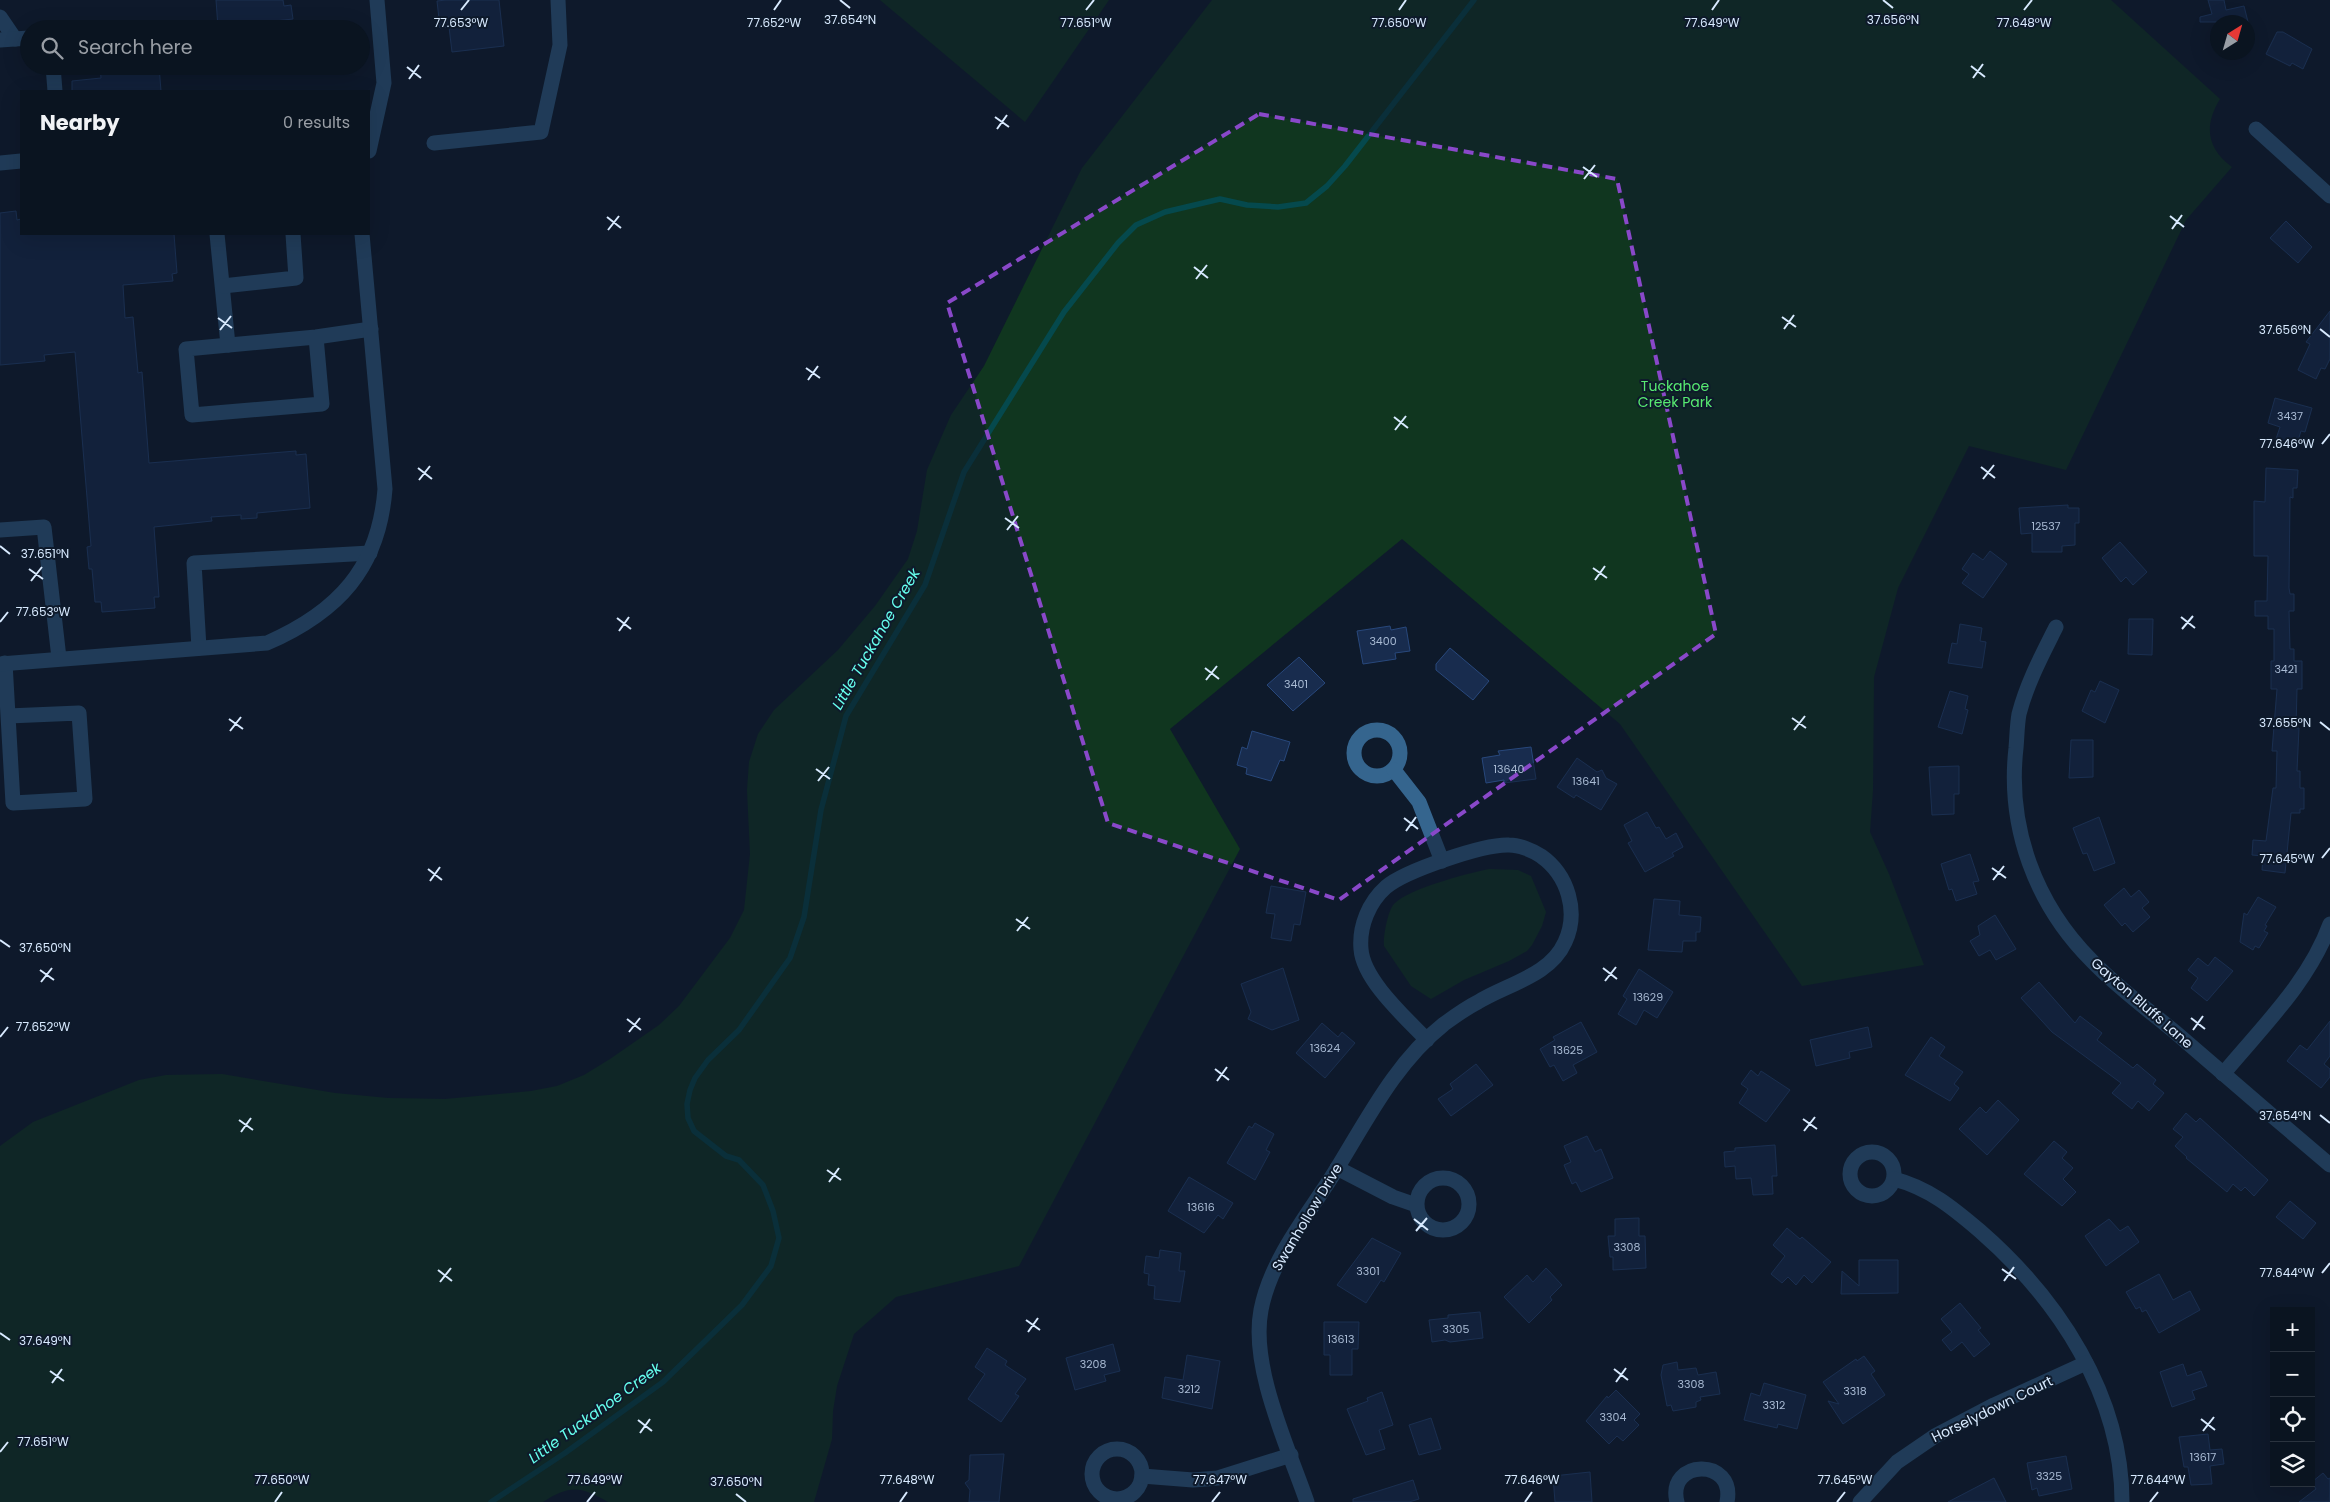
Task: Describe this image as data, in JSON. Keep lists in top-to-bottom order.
{
  "streets": {
    "street": ["Gayton Bluffs Lane", "Swanhollow Drive", "Horselydown Court"]
  },
  "water": ["Little Tuckahoe Creek"],
  "parks": ["Tuckahoe Creek Park"],
  "house_numbers": [
    "3437",
    "12537",
    "3400",
    "3421",
    "3401",
    "13640",
    "13641",
    "13629",
    "13624",
    "13625",
    "13616",
    "3308",
    "3301",
    "3305",
    "13613",
    "3208",
    "3308",
    "3212",
    "3318",
    "3312",
    "3304",
    "13617",
    "3325"
  ],
  "north": "top right",
  "page": {
    "search": "Search here",
    "heading": ["Nearby", "0 results"],
    "map_buttons": ["+", "−"]
  },
  "coordinates": [
    "37.656°N",
    "37.654°N",
    "77.653°W",
    "77.652°W",
    "77.651°W",
    "77.650°W",
    "77.649°W",
    "77.648°W",
    "77.646°W",
    "37.651°N",
    "37.655°N",
    "77.645°W",
    "37.650°N",
    "77.644°W",
    "37.649°N",
    "77.647°W"
  ]
}
